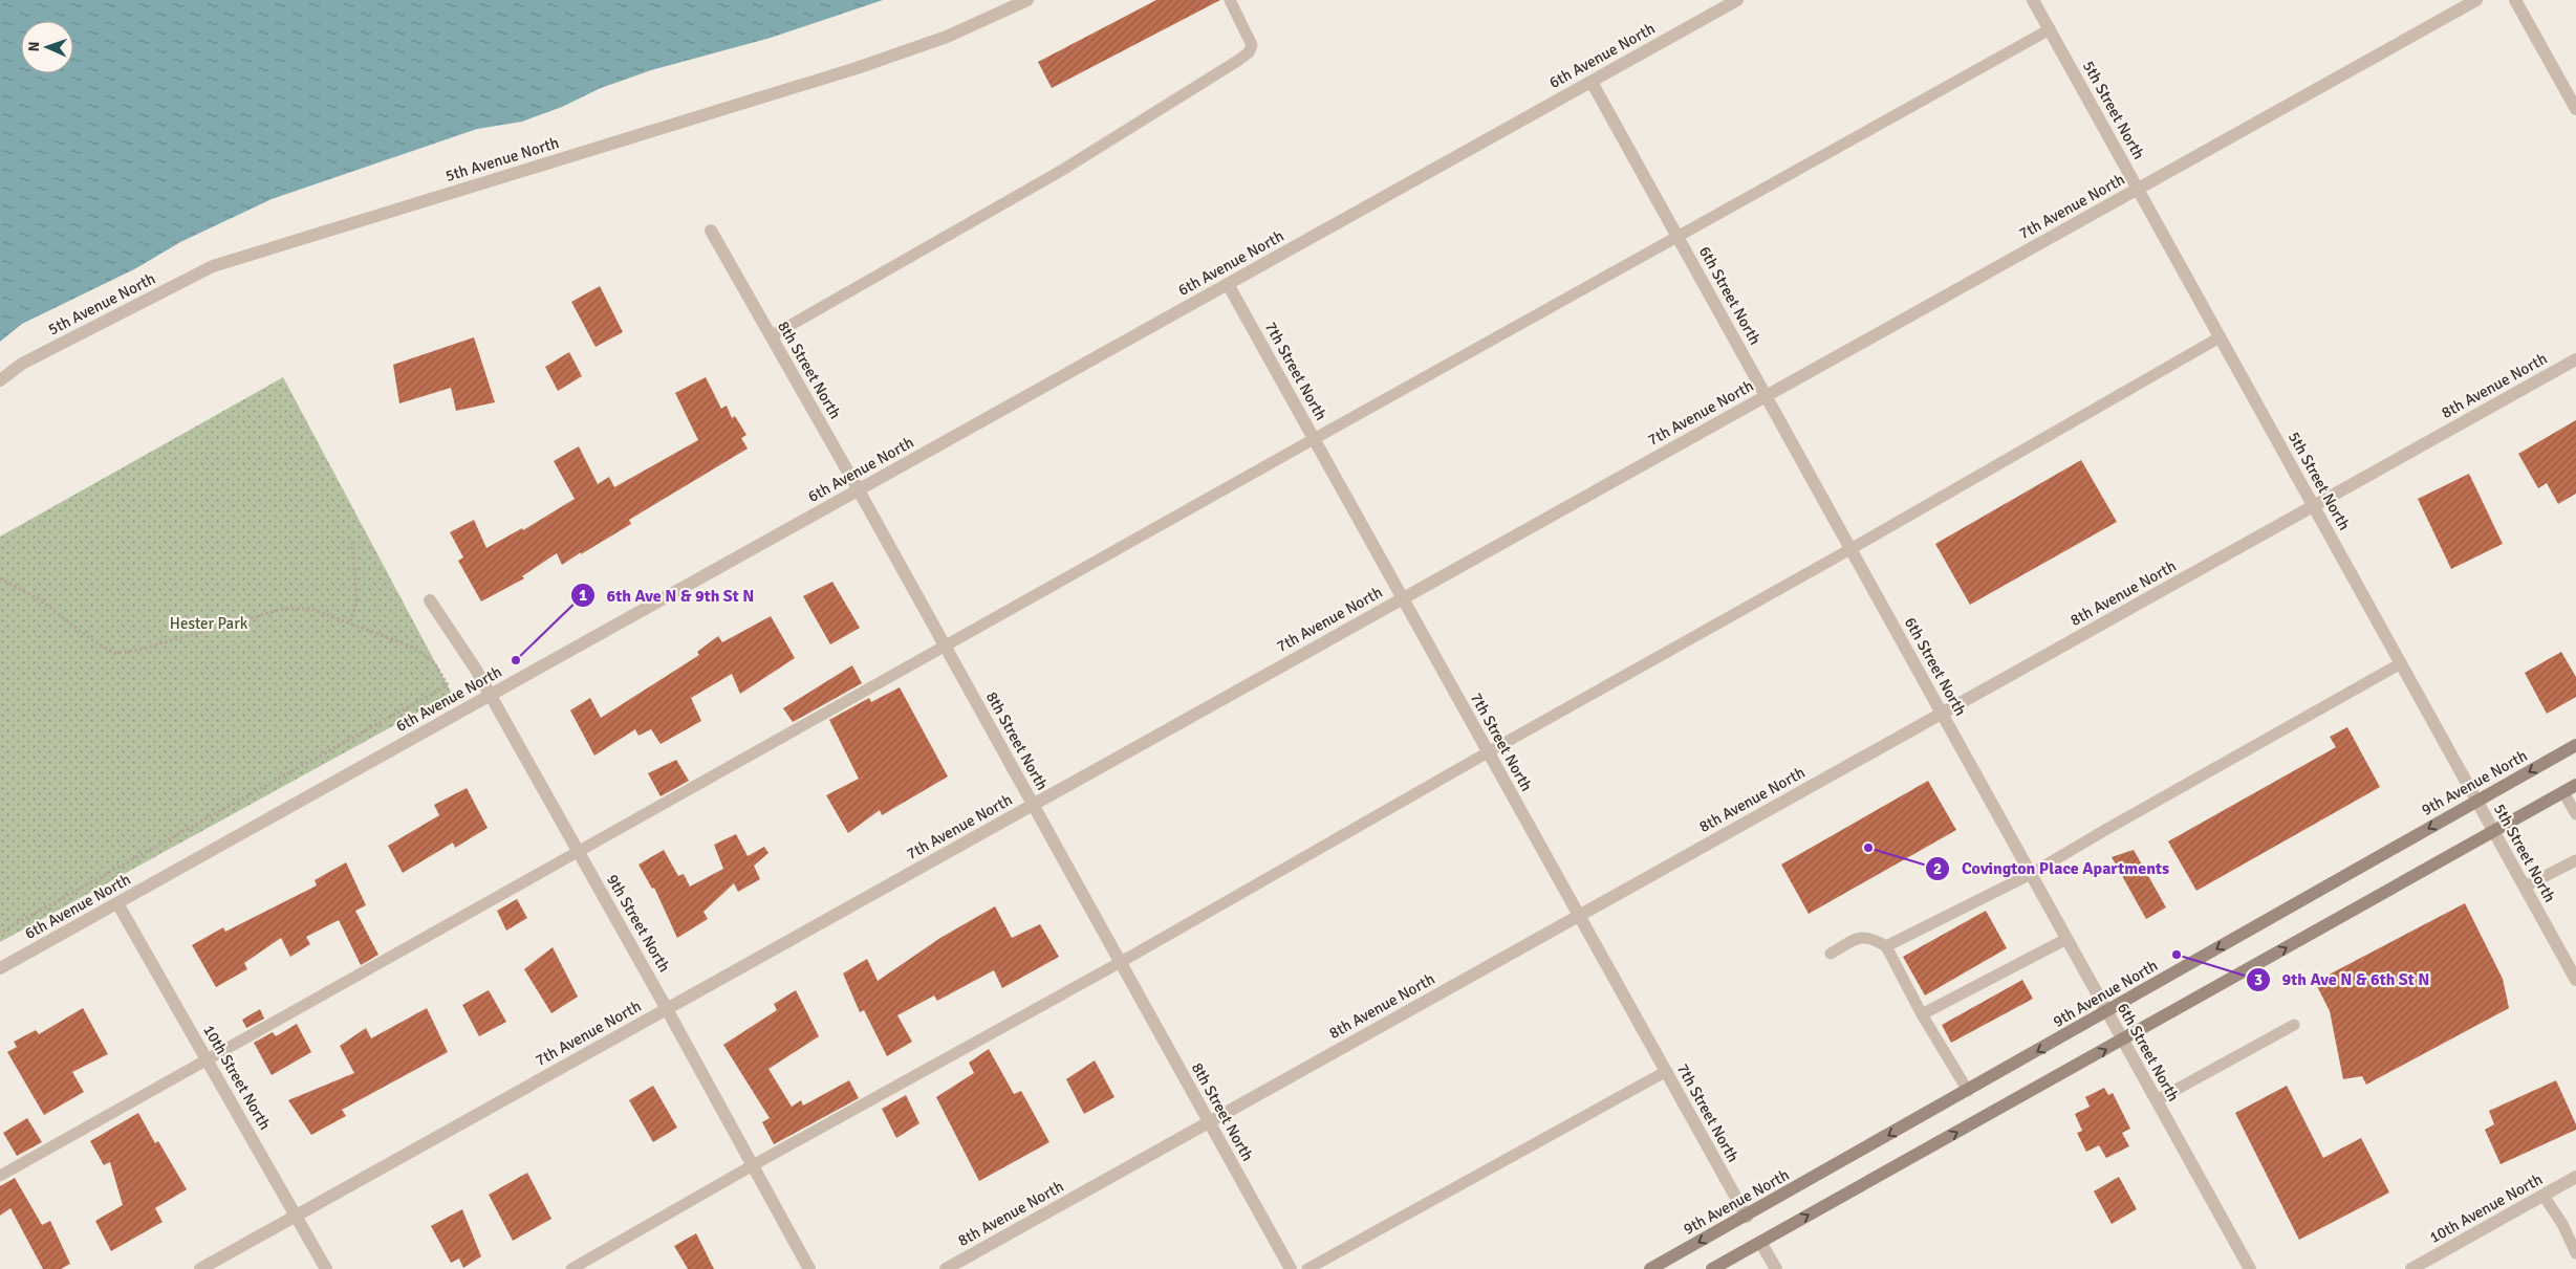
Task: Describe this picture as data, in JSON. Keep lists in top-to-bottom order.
{
  "streets": {
    "main road": ["9th Avenue North"],
    "street": [
      "6th Avenue North",
      "5th Street North",
      "5th Avenue North",
      "7th Avenue North",
      "6th Street North",
      "8th Street North",
      "7th Street North",
      "8th Avenue North",
      "9th Street North",
      "10th Street North",
      "10th Avenue North"
    ]
  },
  "crossings": [
    ["6th Avenue North", "6th Street North"],
    ["6th Avenue North", "8th Street North"],
    ["6th Avenue North", "7th Street North"],
    ["6th Avenue North", "9th Street North"],
    ["6th Avenue North", "10th Street North"],
    ["5th Street North", "7th Avenue North"],
    ["5th Street North", "8th Avenue North"],
    ["5th Street North", "9th Avenue North"],
    ["7th Avenue North", "6th Street North"],
    ["7th Avenue North", "8th Street North"],
    ["7th Avenue North", "7th Street North"],
    ["7th Avenue North", "9th Street North"],
    ["7th Avenue North", "10th Street North"],
    ["6th Street North", "8th Avenue North"],
    ["6th Street North", "9th Avenue North"],
    ["8th Street North", "8th Avenue North"],
    ["7th Street North", "8th Avenue North"],
    ["7th Street North", "9th Avenue North"]
  ],
  "parks": ["Hester Park"],
  "places": ["6th Ave N & 9th St N", "Covington Place Apartments", "9th Ave N & 6th St N"],
  "north": "left"
}
